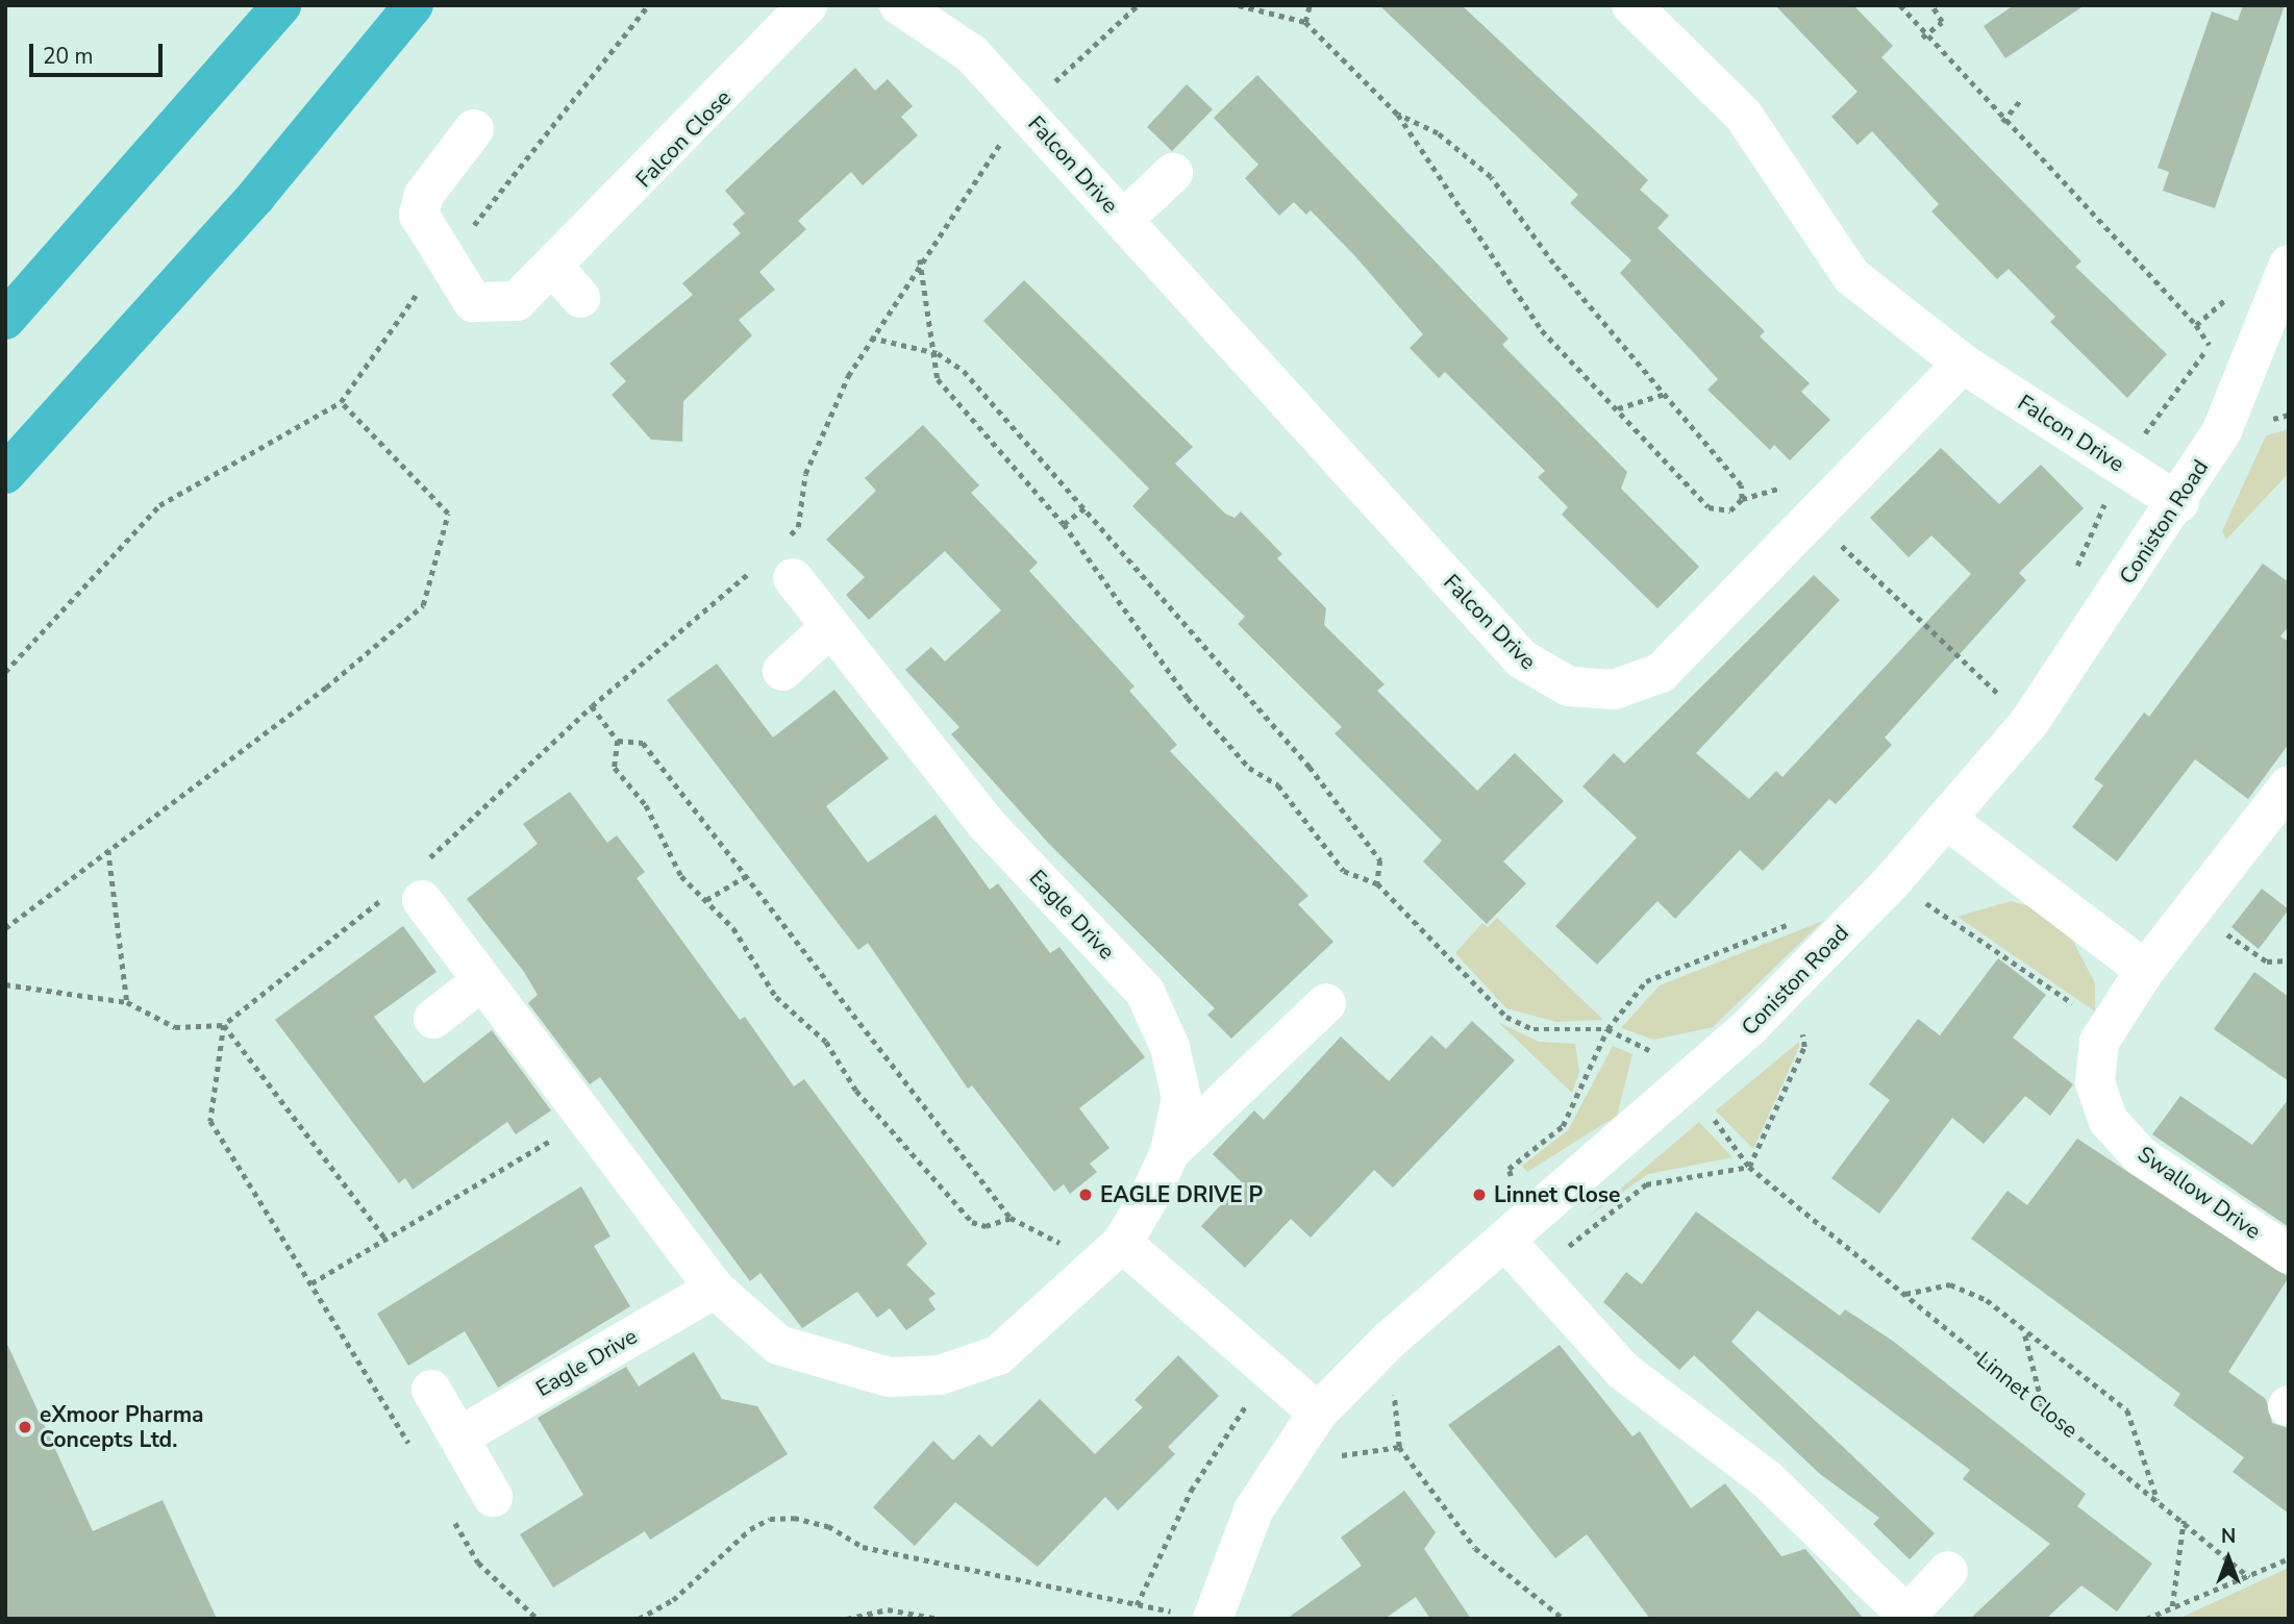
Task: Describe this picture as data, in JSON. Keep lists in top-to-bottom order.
{
  "streets": {
    "street": [
      "Falcon Close",
      "Falcon Drive",
      "Coniston Road",
      "Eagle Drive",
      "Swallow Drive"
    ],
    "path": ["Linnet Close"]
  },
  "crossings": [
    ["Falcon Drive", "Coniston Road"]
  ],
  "places": ["EAGLE DRIVE P", "Linnet Close", "eXmoor Pharma Concepts Ltd."],
  "scale_bar": "20 m",
  "north": "top"
}
